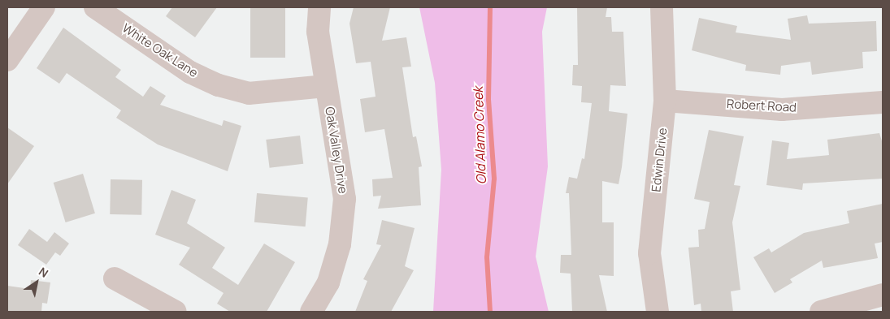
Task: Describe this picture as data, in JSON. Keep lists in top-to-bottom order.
{
  "streets": {
    "street": [
      "White Oak Lane",
      "Robert Road",
      "Oak Valley Drive",
      "Edwin Drive"
    ]
  },
  "crossings": [
    ["White Oak Lane", "Oak Valley Drive"],
    ["Robert Road", "Edwin Drive"]
  ],
  "water": ["Old Alamo Creek"],
  "north": "top right"
}
